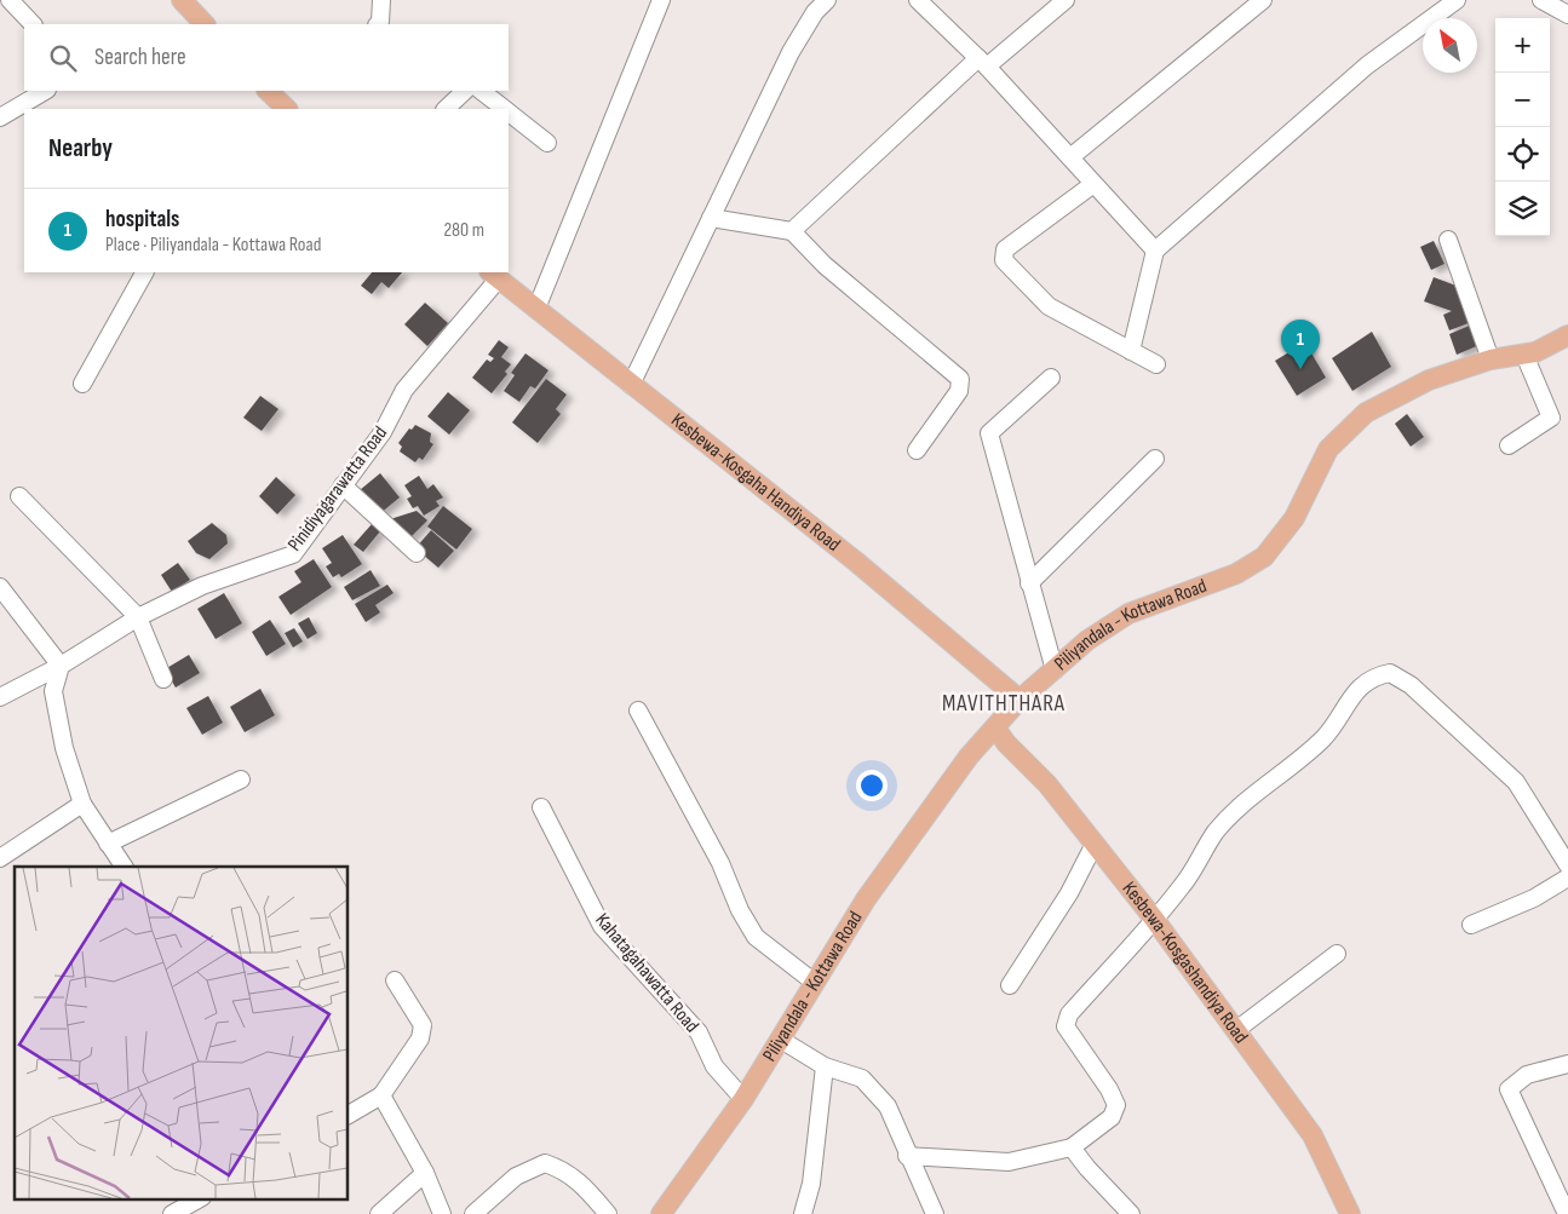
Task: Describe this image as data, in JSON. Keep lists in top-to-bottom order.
{
  "streets": {
    "main road": ["Kesbewa-Kosgaha Handiya Road", "Piliyandala - Kottawa Road", "Kesbewa-Kosgashandiya Road"],
    "street": ["Pinidiyagarawatta Road", "Kahatagahawatta Road"]
  },
  "crossings": [
    ["Kesbewa-Kosgaha Handiya Road", "Pinidiyagarawatta Road"],
    ["Kesbewa-Kosgaha Handiya Road", "Piliyandala - Kottawa Road"],
    ["Piliyandala - Kottawa Road", "Kesbewa-Kosgashandiya Road"],
    ["Piliyandala - Kottawa Road", "Kahatagahawatta Road"]
  ],
  "districts": ["MAVITHTHARA"],
  "north": "top left",
  "page": {
    "map_buttons": ["+", "−"],
    "search": "Search here",
    "heading": "Nearby",
    "list": [
      {
        "mark": "1",
        "name": "hospitals",
        "note": "Place · Piliyandala - Kottawa Road",
        "value": "280 m"
      }
    ],
    "pins": "1"
  }
}
